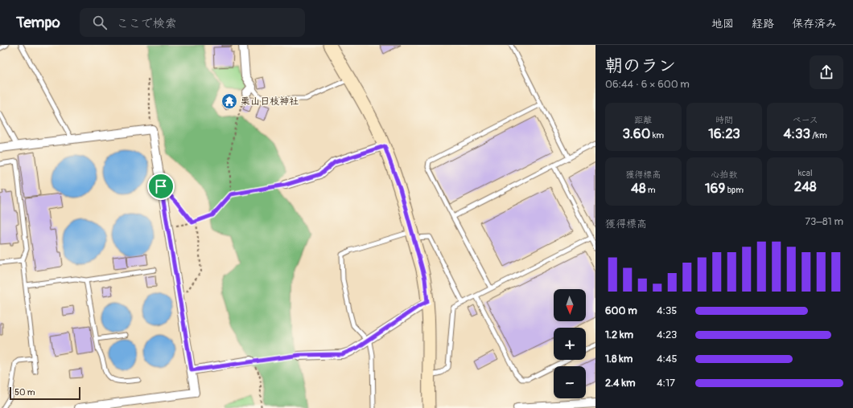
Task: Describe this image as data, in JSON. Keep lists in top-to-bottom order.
{
  "places": {
    "temple": ["栗山日枝神社"]
  },
  "scale_bar": "50 m",
  "north": "bottom",
  "page": {
    "header": "Tempo",
    "search": "ここで検索",
    "nav": ["地図", "経路", "保存済み"],
    "heading": ["朝のラン", "06:44 · 6 × 600 m"],
    "stats": [
      ["距離", "3.60 km"],
      ["時間", "16:23"],
      ["ペース", "4:33 /km"],
      ["獲得標高", "48 m"],
      ["心拍数", "169 bpm"],
      ["kcal", "248"]
    ],
    "chart": ["獲得標高", "73–81 m"],
    "map_buttons": ["+", "−"],
    "list": [
      {
        "name": "600 m",
        "note": "4:35"
      },
      {
        "name": "1.2 km",
        "note": "4:23"
      },
      {
        "name": "1.8 km",
        "note": "4:45"
      },
      {
        "name": "2.4 km",
        "note": "4:17"
      }
    ],
    "scale": "50 m"
  }
}
